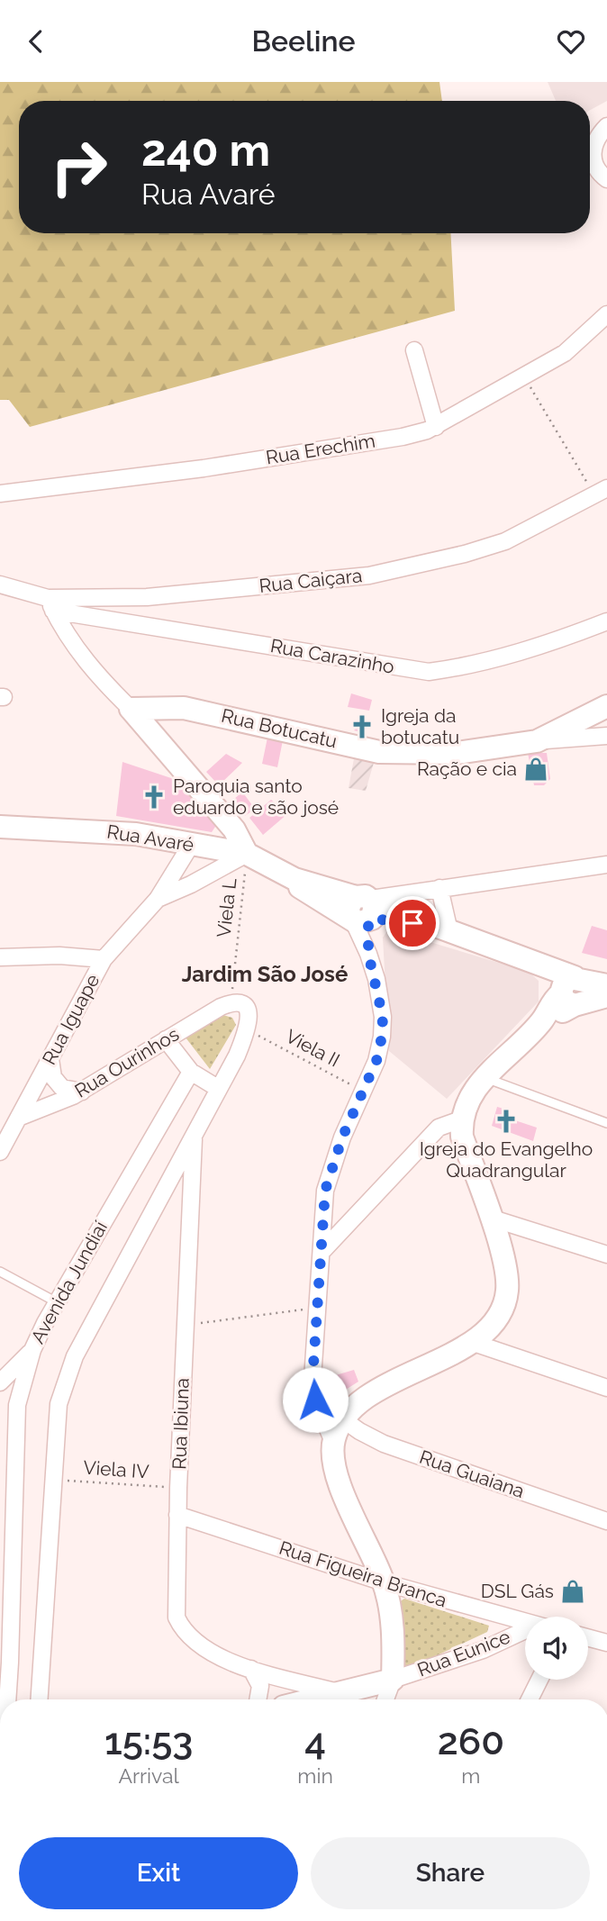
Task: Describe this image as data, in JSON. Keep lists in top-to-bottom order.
{
  "streets": {
    "main road": ["Rua Botucatu", "Rua Avaré"],
    "street": [
      "Rua Erechim",
      "Rua Caiçara",
      "Rua Carazinho",
      "Rua Iguape",
      "Rua Ourinhos",
      "Avenida Jundiaí",
      "Rua Ibiuna",
      "Rua Guaiana",
      "Rua Figueira Branca",
      "Rua Eunice"
    ],
    "path": ["Viela L", "Viela II", "Viela IV"]
  },
  "crossings": [
    ["Rua Caiçara", "Rua Carazinho"],
    ["Rua Avaré", "Viela L"],
    ["Rua Avaré", "Rua Iguape"],
    ["Viela L", "Rua Iguape"],
    ["Viela L", "Rua Ourinhos"],
    ["Rua Iguape", "Rua Ourinhos"],
    ["Viela II", "Avenida Jundiaí"],
    ["Avenida Jundiaí", "Rua Ibiuna"],
    ["Avenida Jundiaí", "Viela IV"],
    ["Rua Ibiuna", "Viela IV"],
    ["Rua Ibiuna", "Rua Figueira Branca"]
  ],
  "districts": ["Jardim São José"],
  "places": {
    "church": ["Igreja da botucatu", "Paroquia santo eduardo e são josé", "Igreja do Evangelho Quadrangular"],
    "shop": ["Ração e cia", "DSL Gás"]
  },
  "page": {
    "header": "Beeline",
    "turn": ["240 m", "Rua Avaré"],
    "eta": [
      "15:53",
      "Arrival",
      "4",
      "min",
      "260",
      "m"
    ],
    "buttons": ["Exit", "Share"]
  }
}
